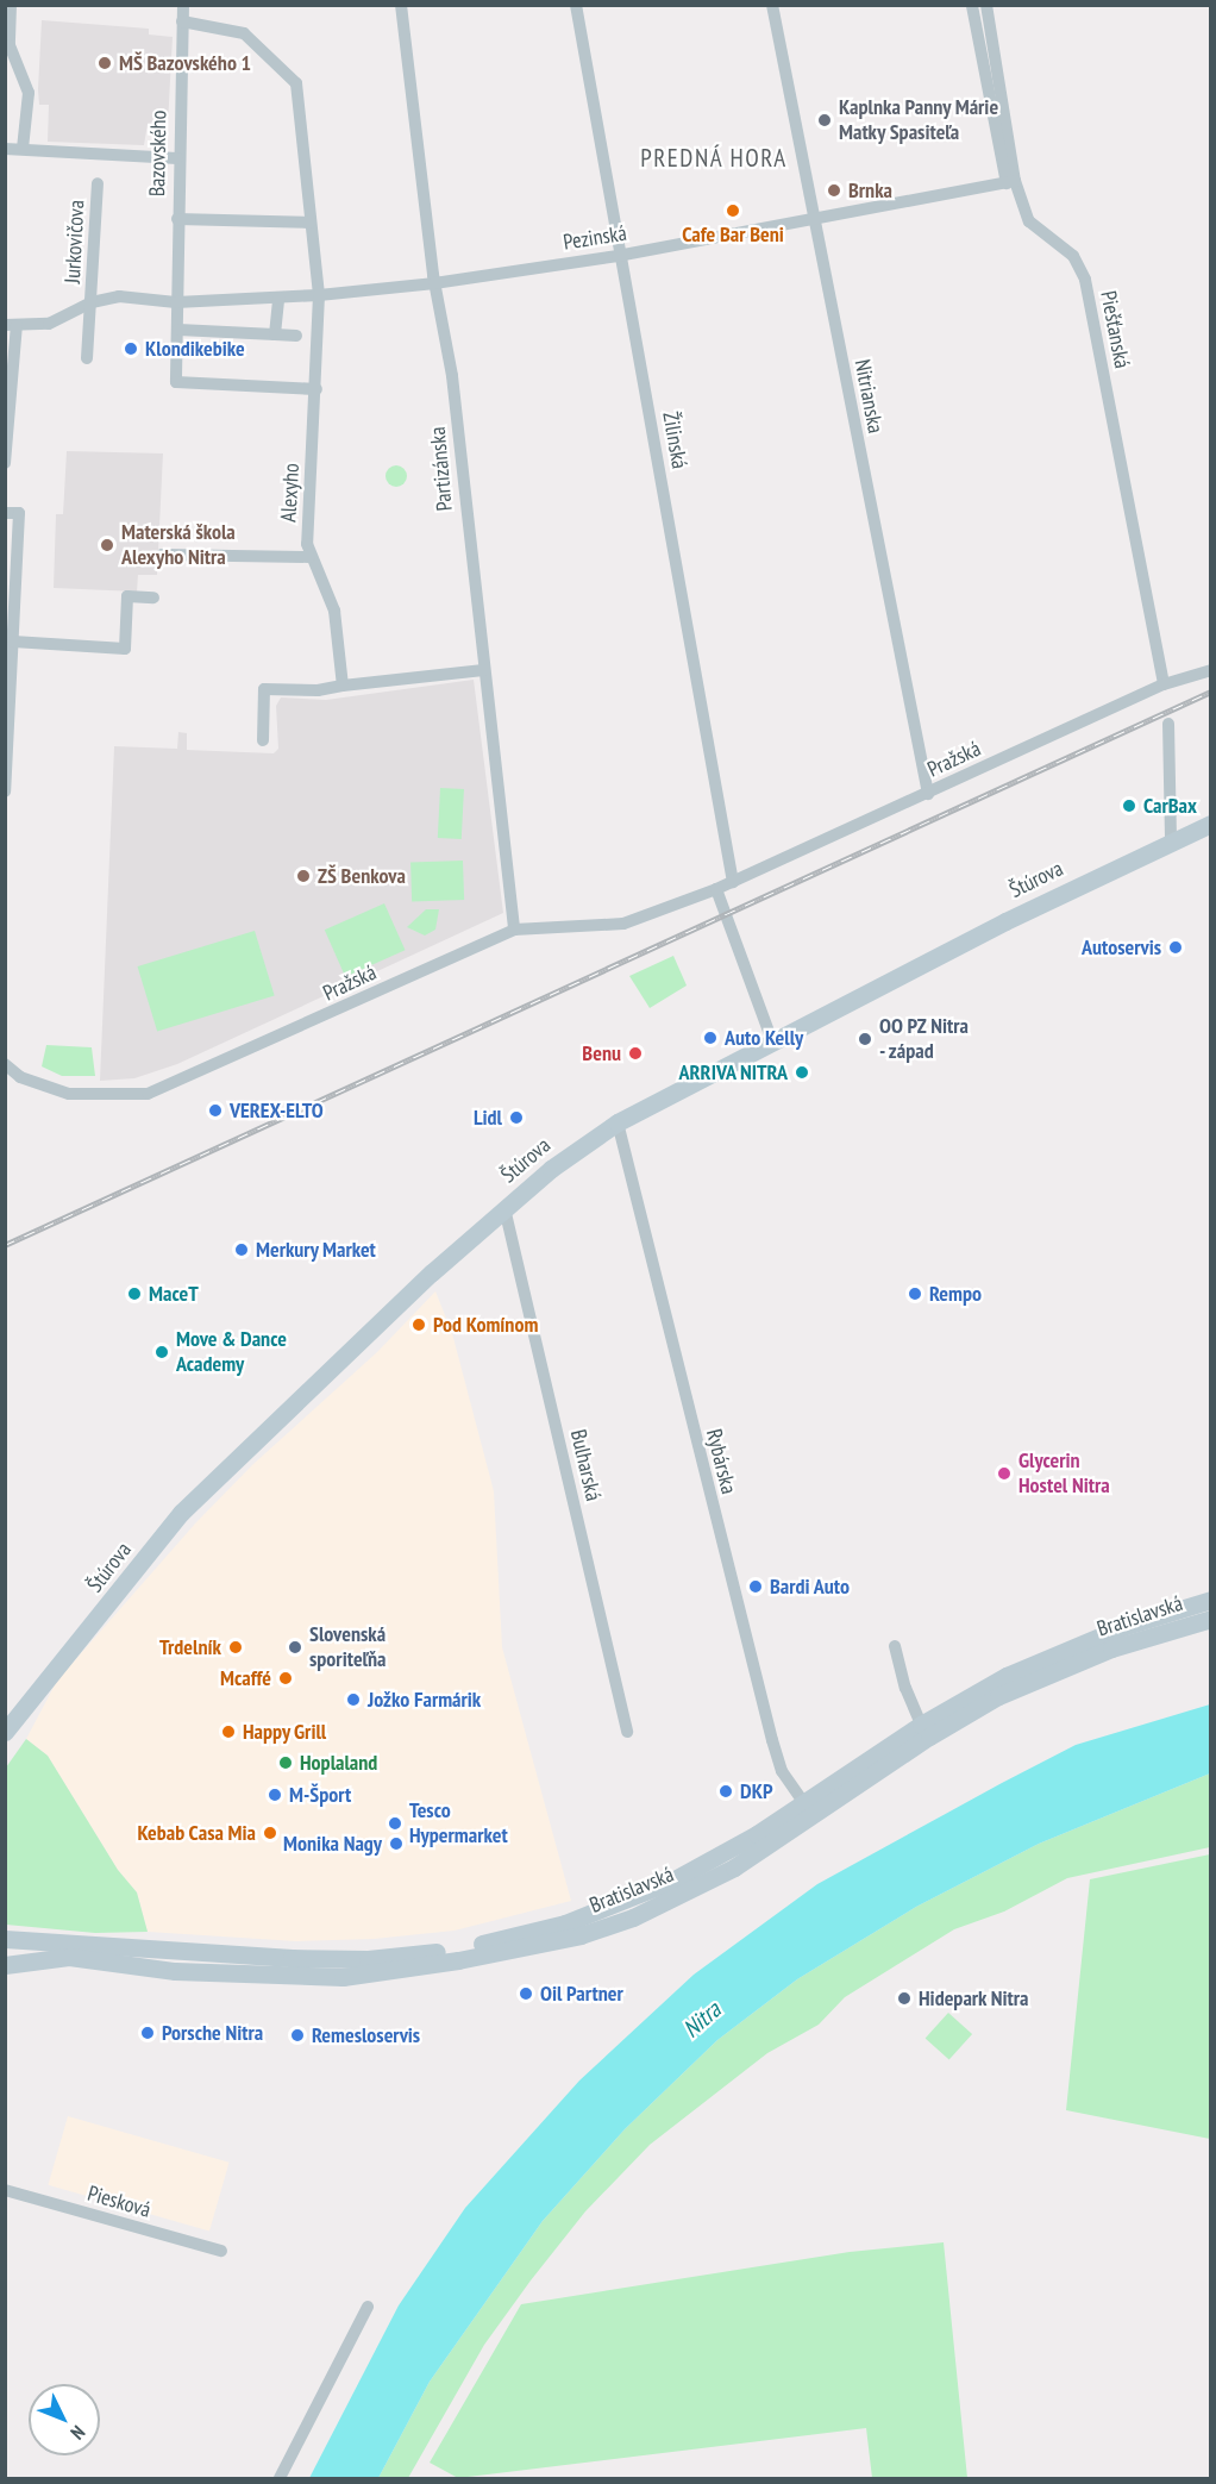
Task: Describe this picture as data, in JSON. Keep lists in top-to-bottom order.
{
  "streets": {
    "main road": ["Štúrova", "Bratislavská"],
    "street": [
      "Bazovského",
      "Pezinská",
      "Jurkovičova",
      "Piešťanská",
      "Nitrianska",
      "Žilinská",
      "Partizánska",
      "Alexyho",
      "Pražská",
      "Rybárska",
      "Bulharská",
      "Piesková"
    ]
  },
  "crossings": [
    ["Bazovského", "Pezinská"],
    ["Bazovského", "Jurkovičova"],
    ["Bazovského", "Alexyho"],
    ["Pezinská", "Jurkovičova"],
    ["Pezinská", "Piešťanská"],
    ["Pezinská", "Nitrianska"],
    ["Pezinská", "Žilinská"],
    ["Pezinská", "Partizánska"],
    ["Pezinská", "Alexyho"],
    ["Piešťanská", "Pražská"],
    ["Nitrianska", "Pražská"],
    ["Žilinská", "Pražská"],
    ["Partizánska", "Pražská"],
    ["Štúrova", "Rybárska"],
    ["Štúrova", "Bulharská"],
    ["Rybárska", "Bratislavská"]
  ],
  "districts": ["PREDNÁ HORA"],
  "water": ["Nitra"],
  "places": [
    "MŠ Bazovského 1",
    "Kaplnka Panny Márie Matky Spasiteľa",
    "Brnka",
    "Cafe Bar Beni",
    "Klondikebike",
    "Materská škola Alexyho Nitra",
    "CarBax",
    "ZŠ Benkova",
    "Autoservis",
    "Auto Kelly",
    "OO PZ Nitra - západ",
    "Benu",
    "ARRIVA NITRA",
    "VEREX-ELTO",
    "Lidl",
    "Merkury Market",
    "MaceT",
    "Rempo",
    "Pod Komínom",
    "Move & Dance Academy",
    "Glycerin Hostel Nitra",
    "Bardi Auto",
    "Trdelník",
    "Slovenská sporiteľňa",
    "Mcaffé",
    "Jožko Farmárik",
    "Happy Grill",
    "Hoplaland",
    "DKP",
    "M-Šport",
    "Tesco Hypermarket",
    "Kebab Casa Mia",
    "Monika Nagy",
    "Oil Partner",
    "Hidepark Nitra",
    "Porsche Nitra",
    "Remesloservis"
  ],
  "north": "bottom right"
}
